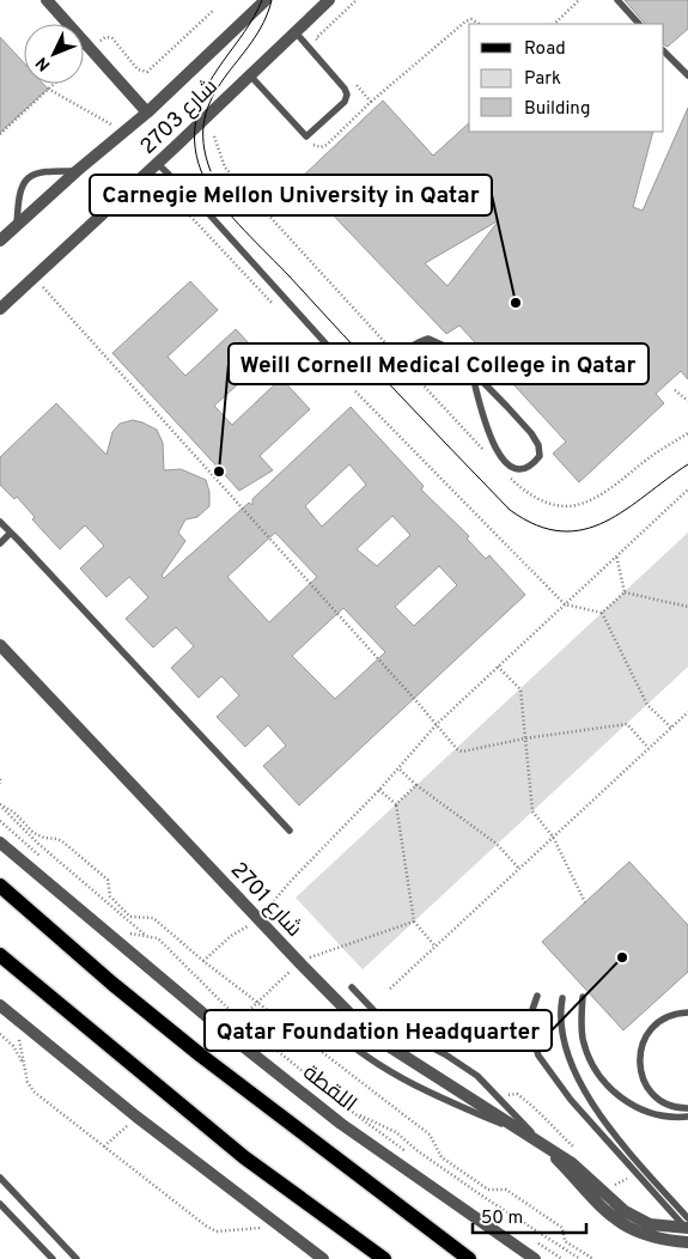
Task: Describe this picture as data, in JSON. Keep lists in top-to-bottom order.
{
  "streets": {
    "street": ["شارع 2703", "شارع 2701", "اللقطة"]
  },
  "places": ["Carnegie Mellon University in Qatar", "Weill Cornell Medical College in Qatar", "Qatar Foundation Headquarter"],
  "legend": ["Road", "Park", "Building"],
  "scale_bar": "50 m",
  "north": "bottom left"
}
